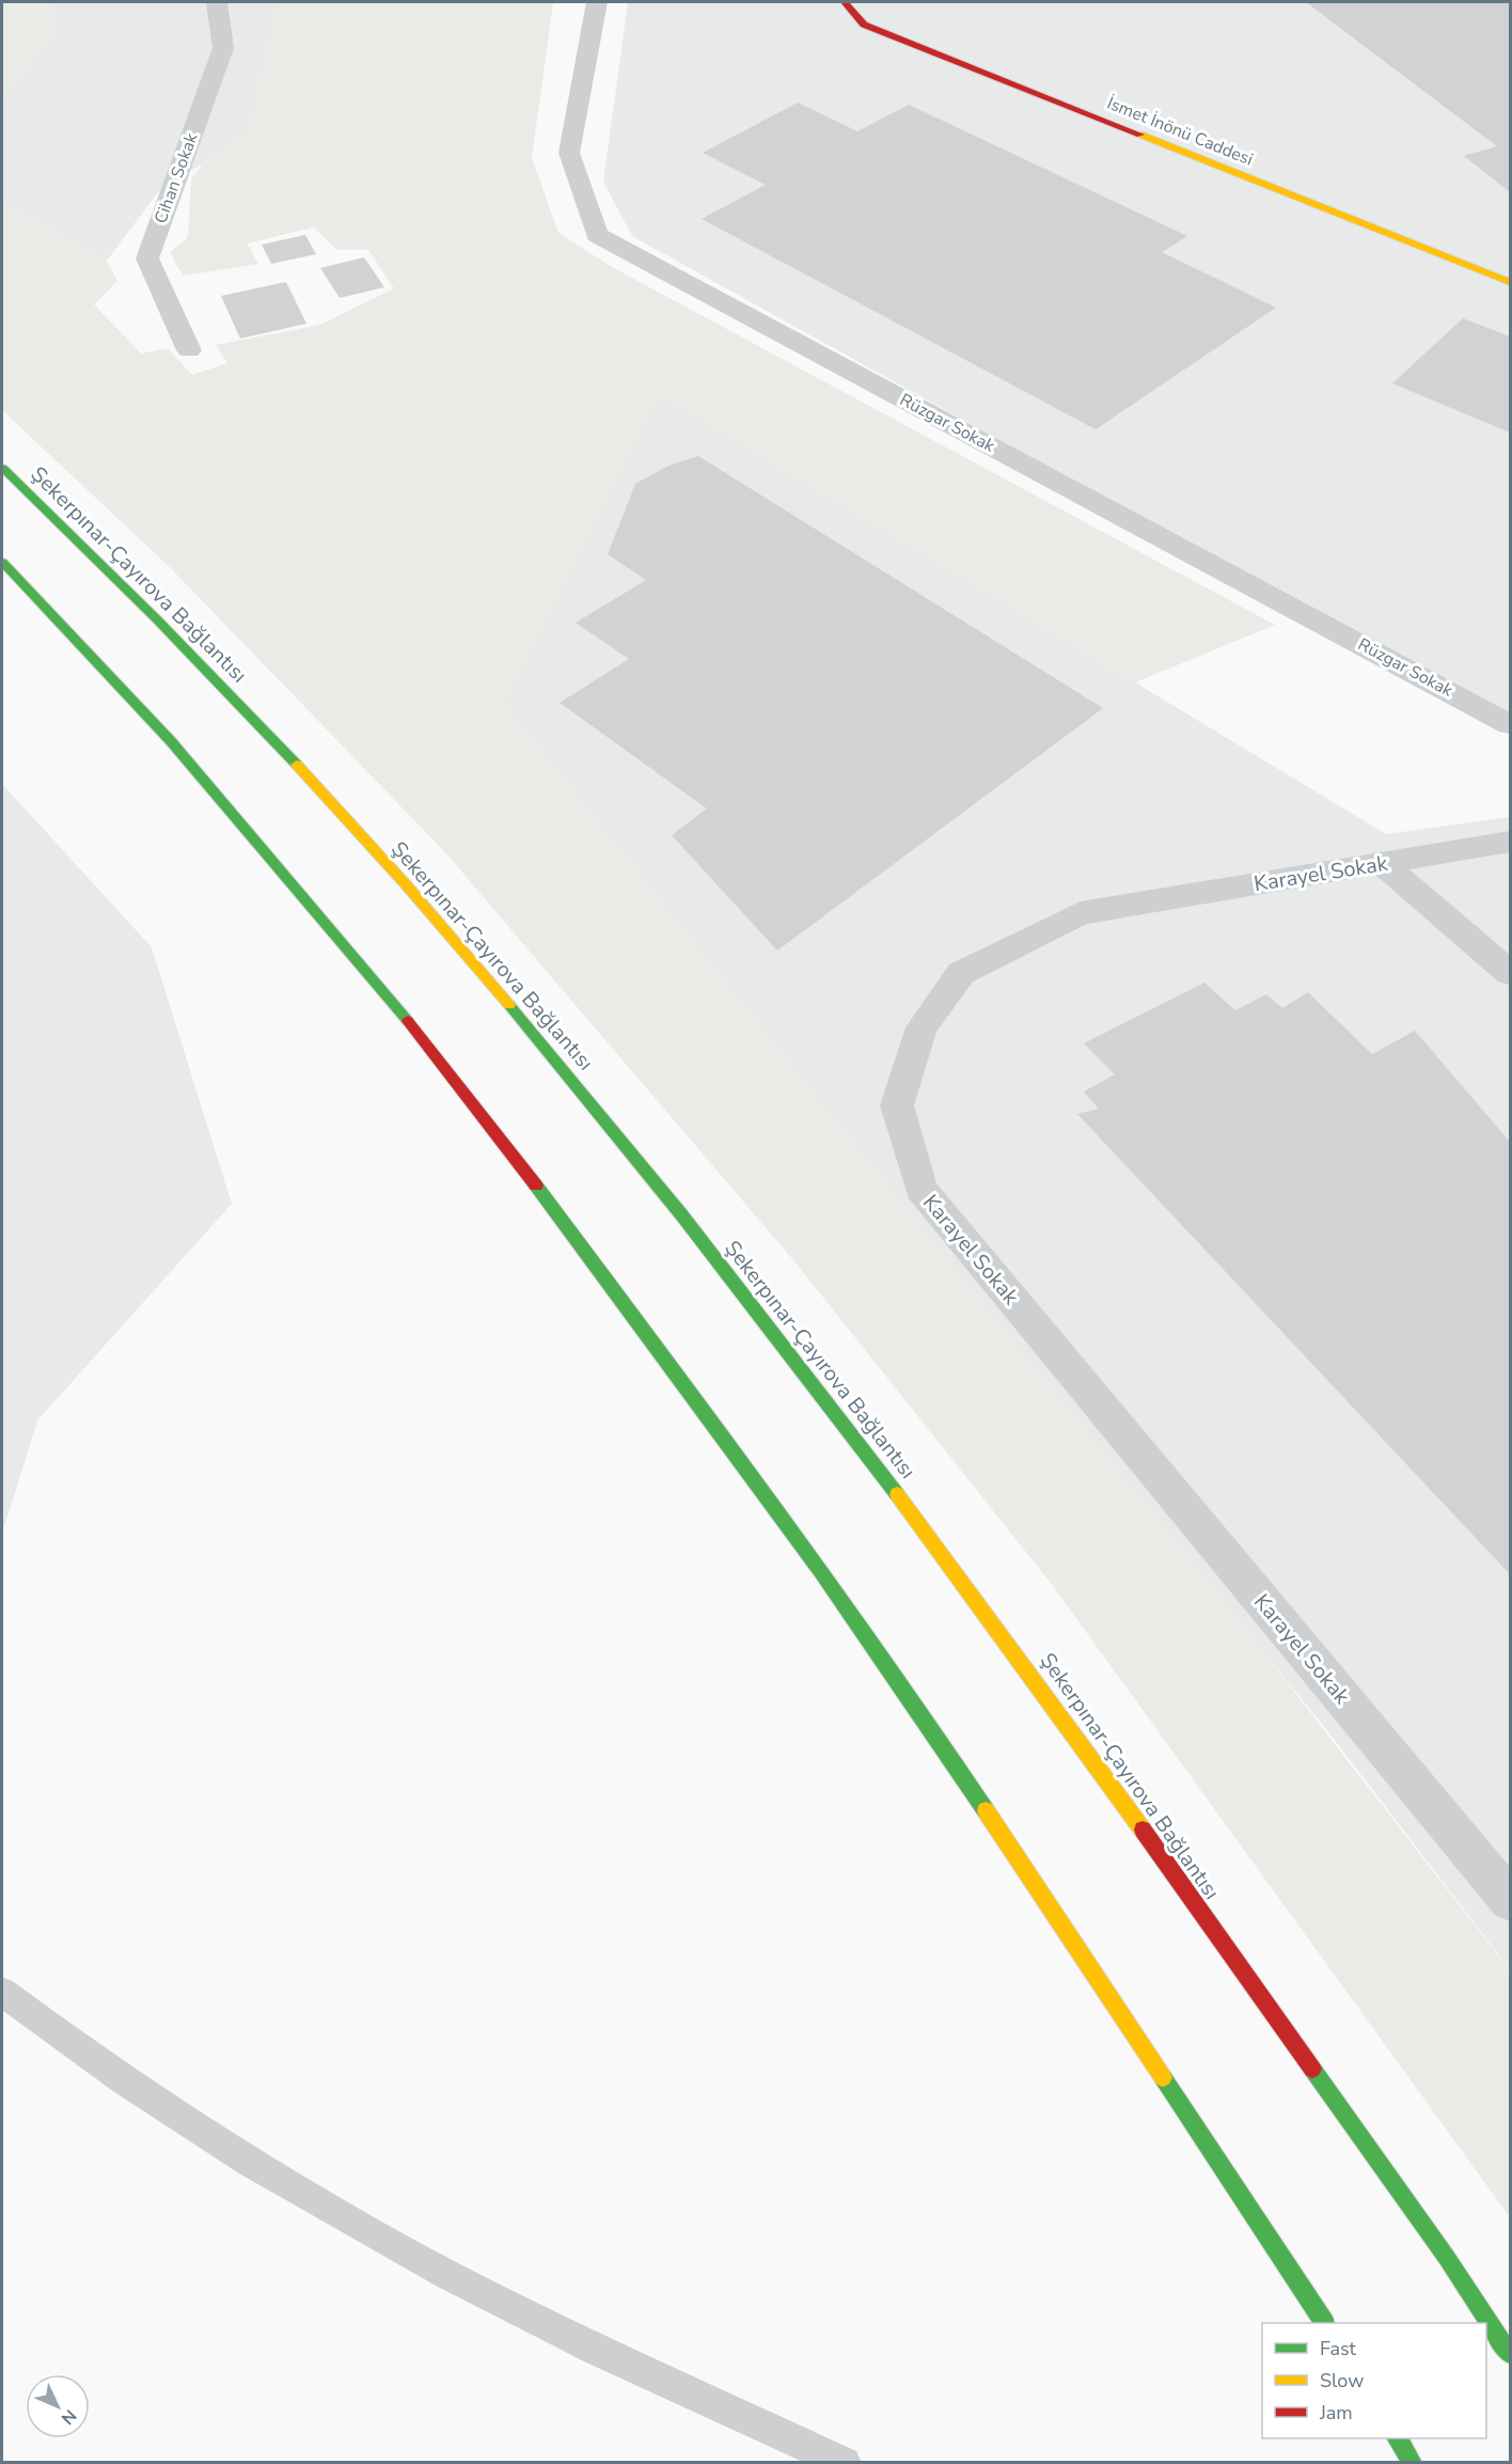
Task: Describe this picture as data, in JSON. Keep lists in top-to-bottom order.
{
  "streets": {
    "main road": ["İsmet İnönü Caddesi", "Şekerpınar-Çayırova Bağlantısı"],
    "street": ["Cihan Sokak", "Rüzgar Sokak", "Karayel Sokak"]
  },
  "legend": ["Fast", "Slow", "Jam"],
  "north": "bottom right"
}
